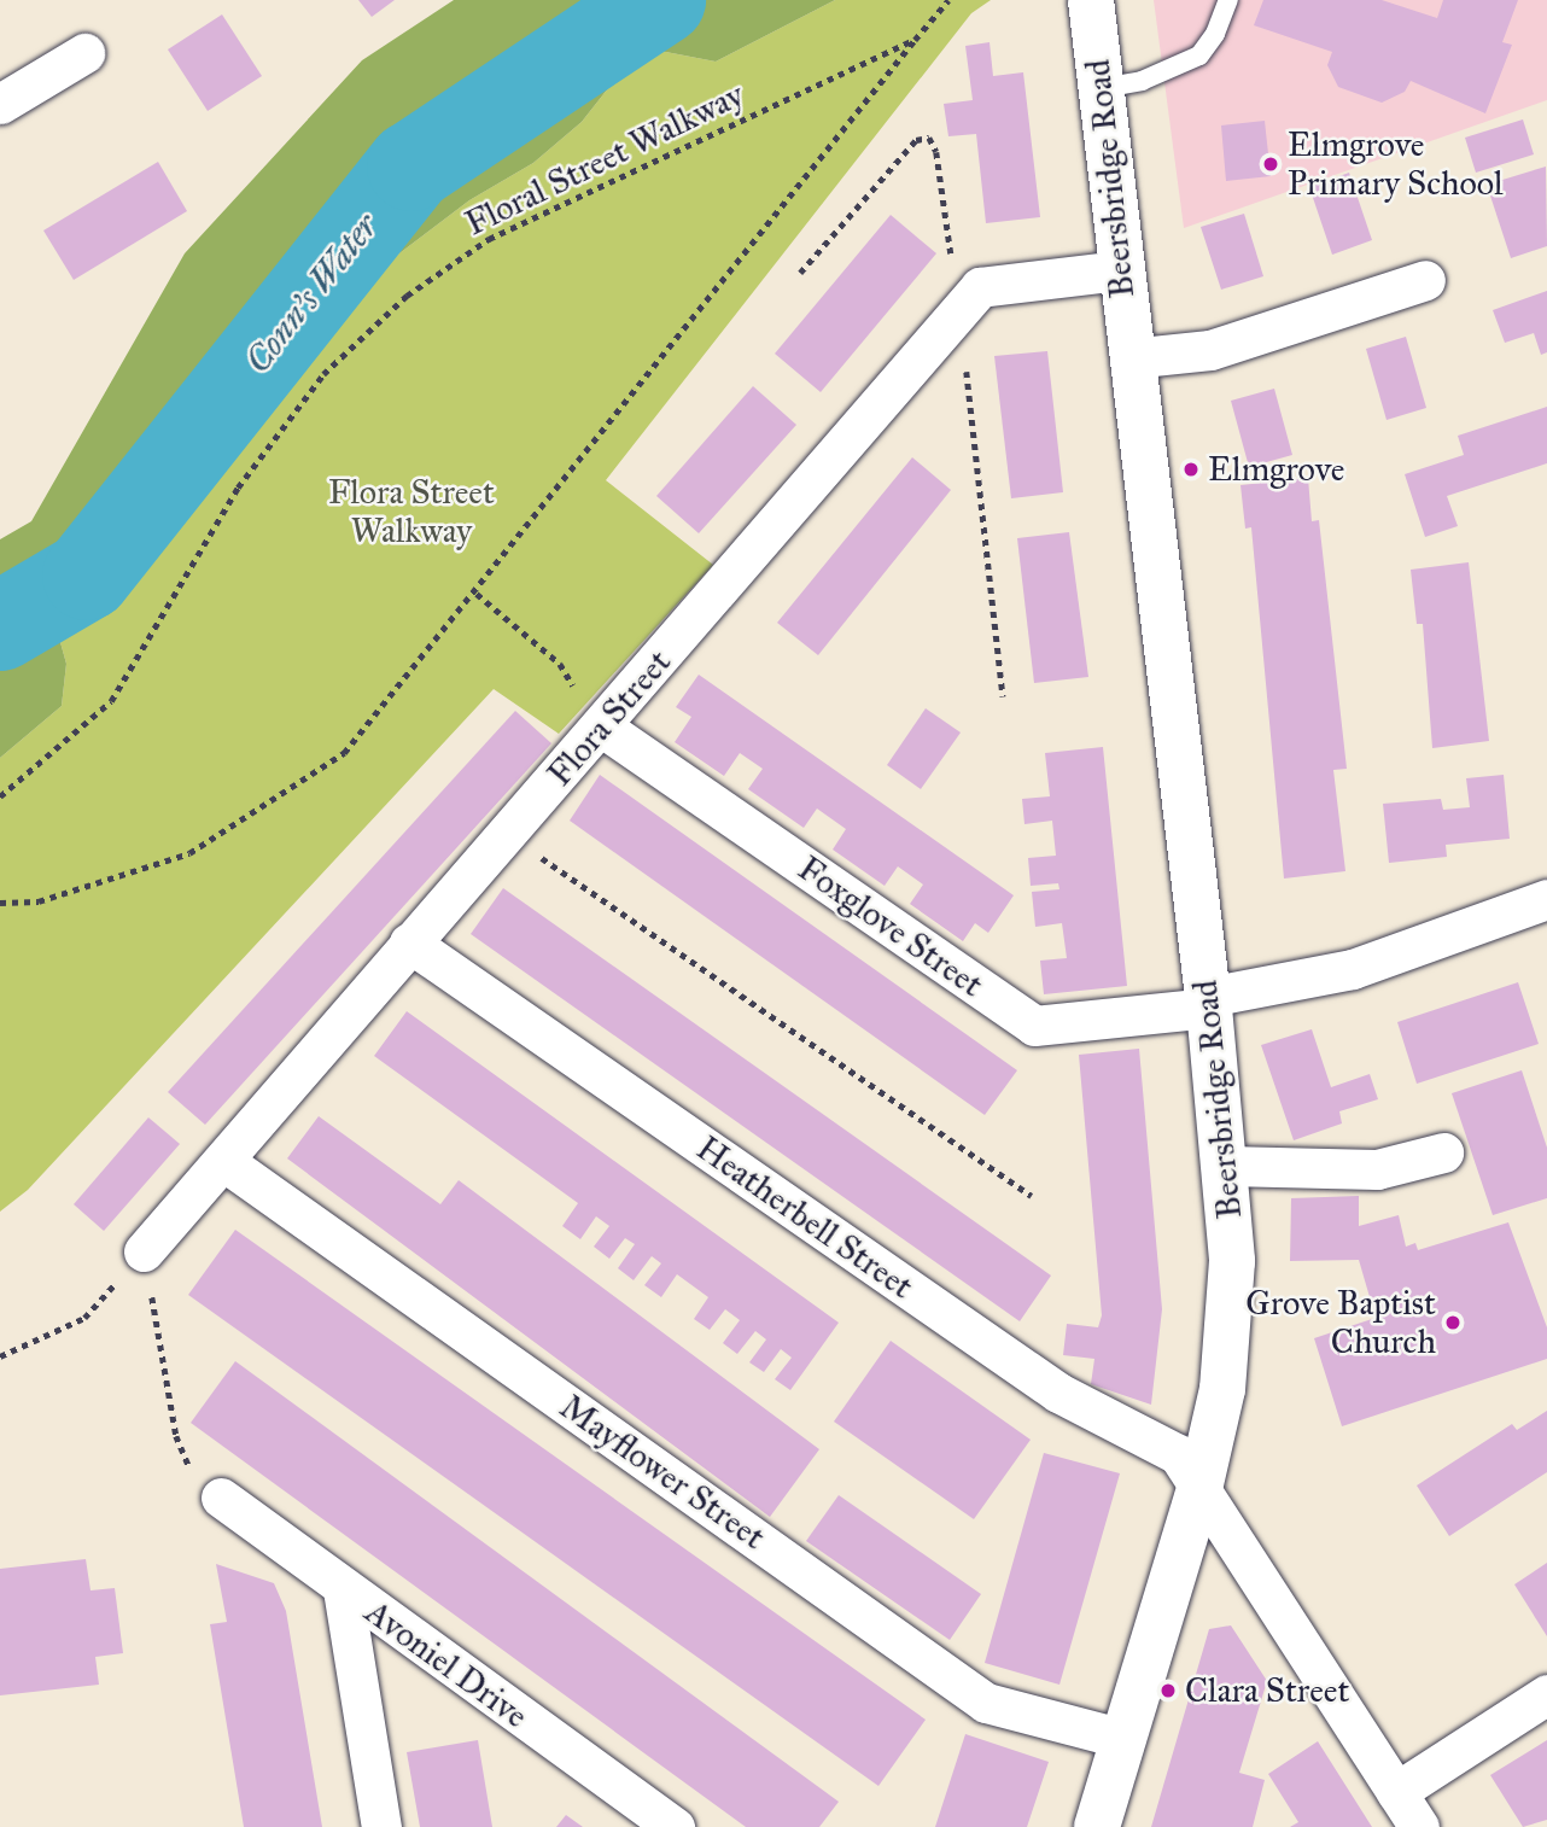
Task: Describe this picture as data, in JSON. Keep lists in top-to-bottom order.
{
  "streets": {
    "main road": ["Beersbridge Road"],
    "street": [
      "Flora Street",
      "Foxglove Street",
      "Heatherbell Street",
      "Mayflower Street",
      "Avoniel Drive"
    ],
    "path": ["Floral Street Walkway"]
  },
  "crossings": [
    ["Beersbridge Road", "Flora Street"],
    ["Beersbridge Road", "Foxglove Street"],
    ["Beersbridge Road", "Heatherbell Street"],
    ["Beersbridge Road", "Mayflower Street"],
    ["Flora Street", "Foxglove Street"],
    ["Flora Street", "Heatherbell Street"],
    ["Flora Street", "Mayflower Street"]
  ],
  "water": ["Conn's Water"],
  "parks": ["Flora Street Walkway"],
  "places": [
    "Elmgrove Primary School",
    "Elmgrove",
    "Grove Baptist Church",
    "Clara Street"
  ]
}
